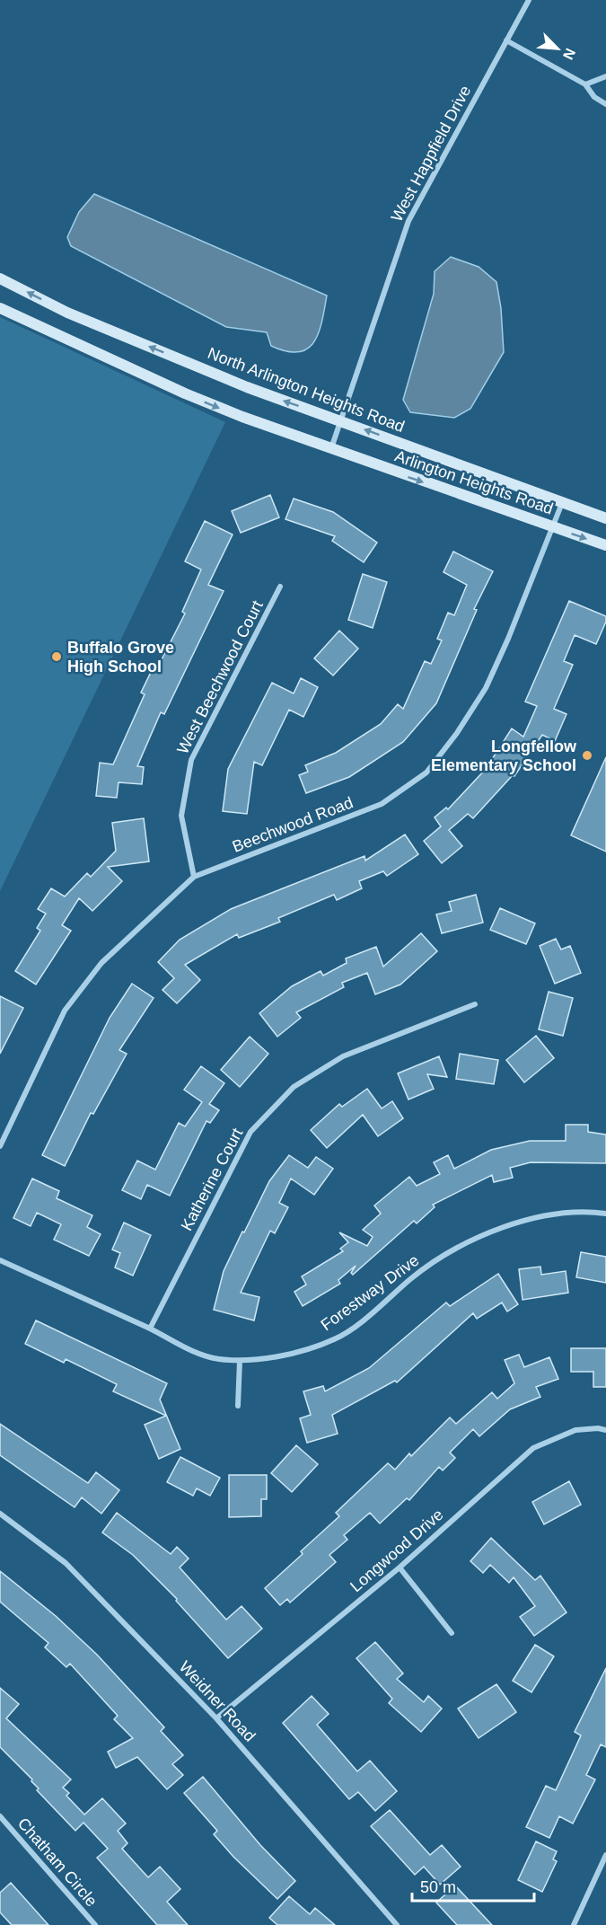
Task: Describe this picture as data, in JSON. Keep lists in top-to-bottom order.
{
  "streets": {
    "main road": ["North Arlington Heights Road", "Arlington Heights Road"],
    "street": [
      "West Happfield Drive",
      "West Beechwood Court",
      "Beechwood Road",
      "Katherine Court",
      "Forestway Drive",
      "Longwood Drive",
      "Weidner Road",
      "Chatham Circle"
    ]
  },
  "crossings": [
    ["West Happfield Drive", "North Arlington Heights Road"],
    ["West Happfield Drive", "Arlington Heights Road"],
    ["North Arlington Heights Road", "Beechwood Road"],
    ["Arlington Heights Road", "Beechwood Road"],
    ["West Beechwood Court", "Beechwood Road"],
    ["Katherine Court", "Forestway Drive"],
    ["Longwood Drive", "Weidner Road"]
  ],
  "one_way": ["Arlington Heights Road"],
  "places": ["Buffalo Grove High School", "Longfellow Elementary School"],
  "scale_bar": "50 m",
  "north": "bottom right"
}
